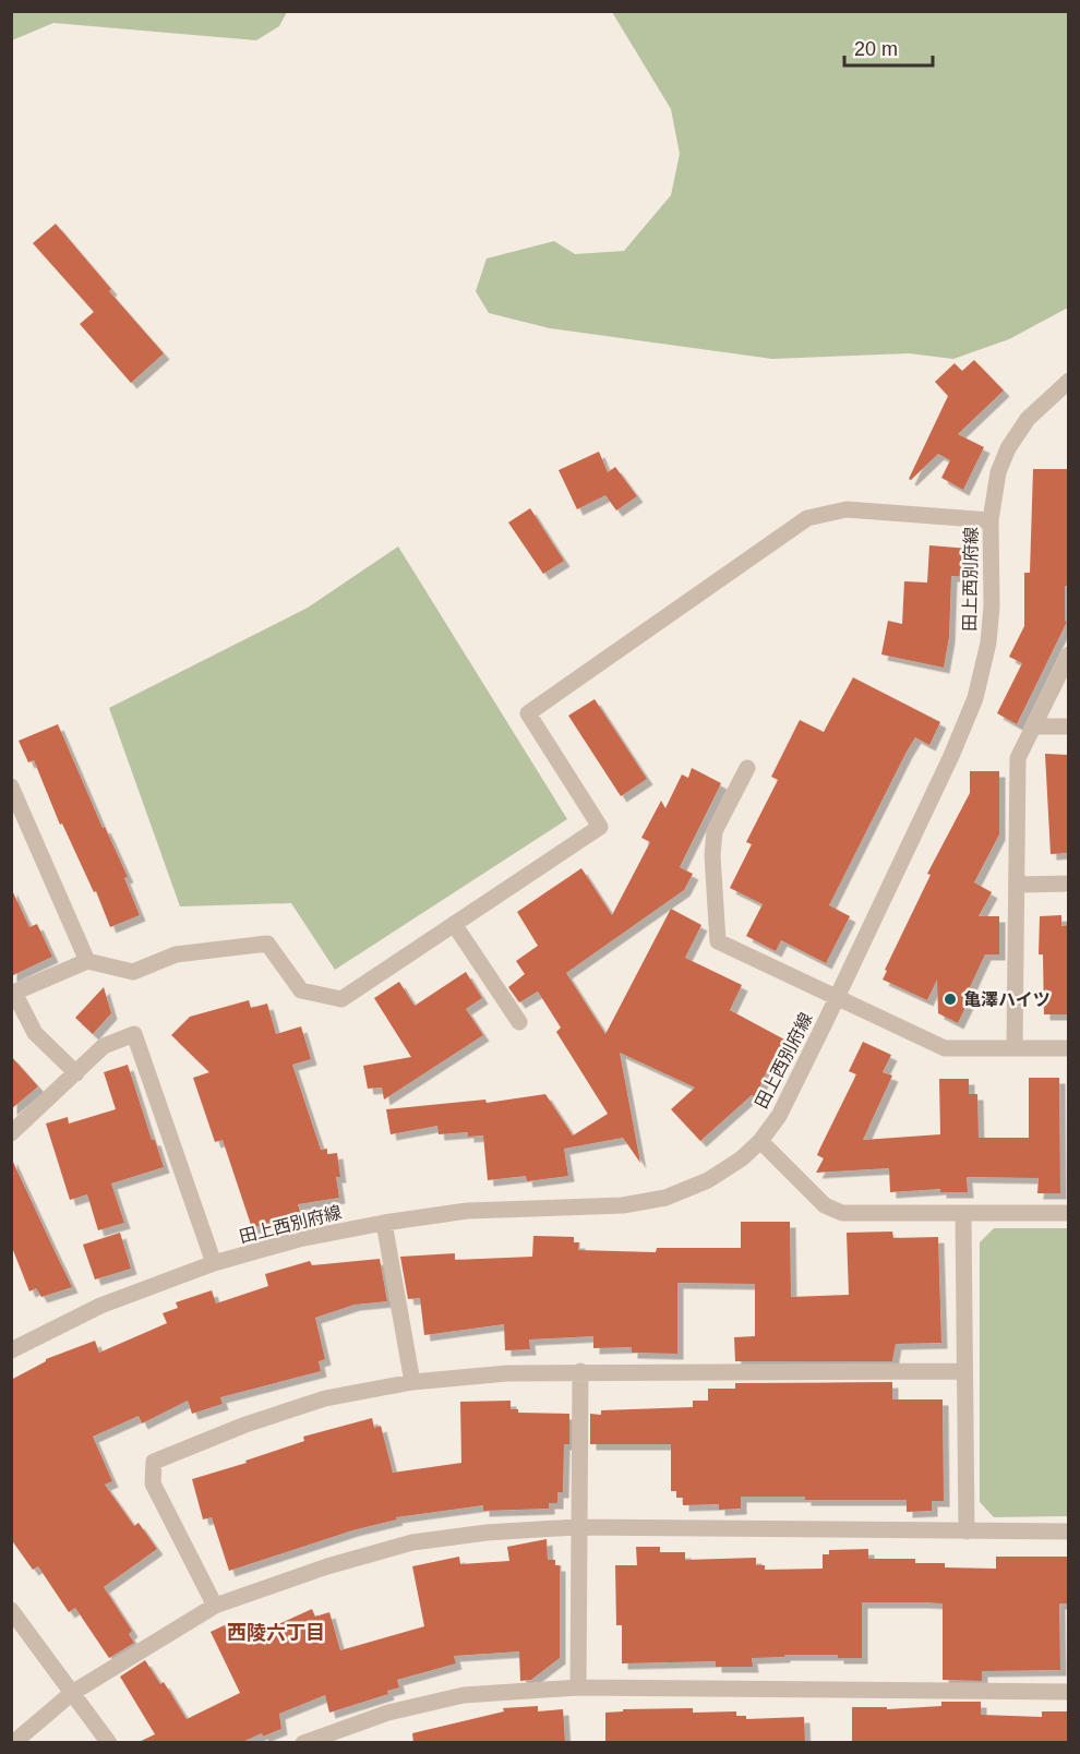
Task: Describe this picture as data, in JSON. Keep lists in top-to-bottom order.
{
  "streets": {
    "street": ["田上西別府線"]
  },
  "districts": ["西陵六丁目"],
  "places": ["亀澤ハイツ"],
  "scale_bar": "20 m"
}
